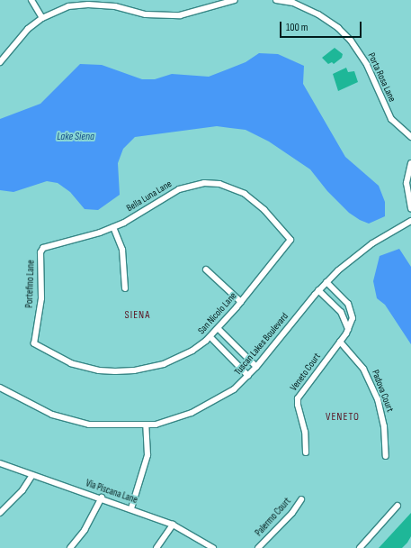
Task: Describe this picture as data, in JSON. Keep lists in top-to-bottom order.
{
  "streets": {
    "street": [
      "Porta Rosa Lane",
      "Bella Luna Lane",
      "Portefino Lane",
      "San Nicolo Lane",
      "Tuscan Lakes Boulevard",
      "Veneto Court",
      "Padova Court",
      "Via Piscana Lane",
      "Palermo Court"
    ]
  },
  "crossings": [
    ["Bella Luna Lane", "Portefino Lane"],
    ["Bella Luna Lane", "San Nicolo Lane"],
    ["Portefino Lane", "San Nicolo Lane"],
    ["Veneto Court", "Padova Court"]
  ],
  "districts": ["SIENA", "VENETO"],
  "water": ["Lake Siena"],
  "scale_bar": "100 m"
}
